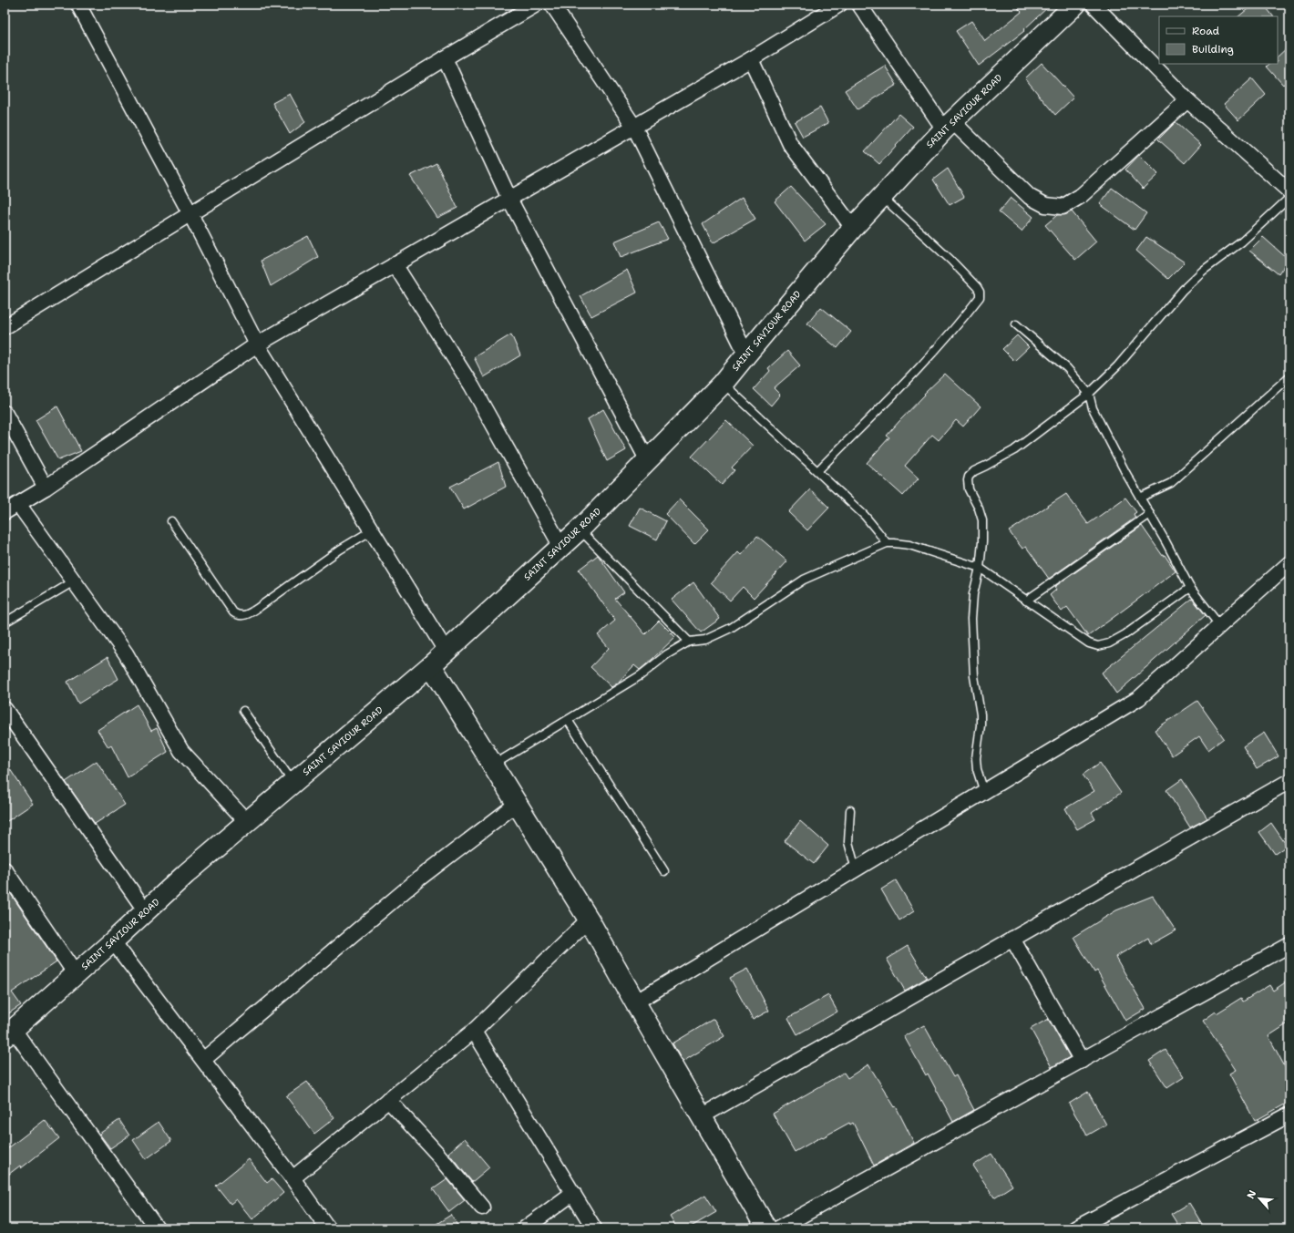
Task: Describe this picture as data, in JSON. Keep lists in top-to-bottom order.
{
  "streets": {
    "street": ["SAINT SAVIOUR ROAD"]
  },
  "legend": ["Road", "Building"],
  "north": "top left"
}
